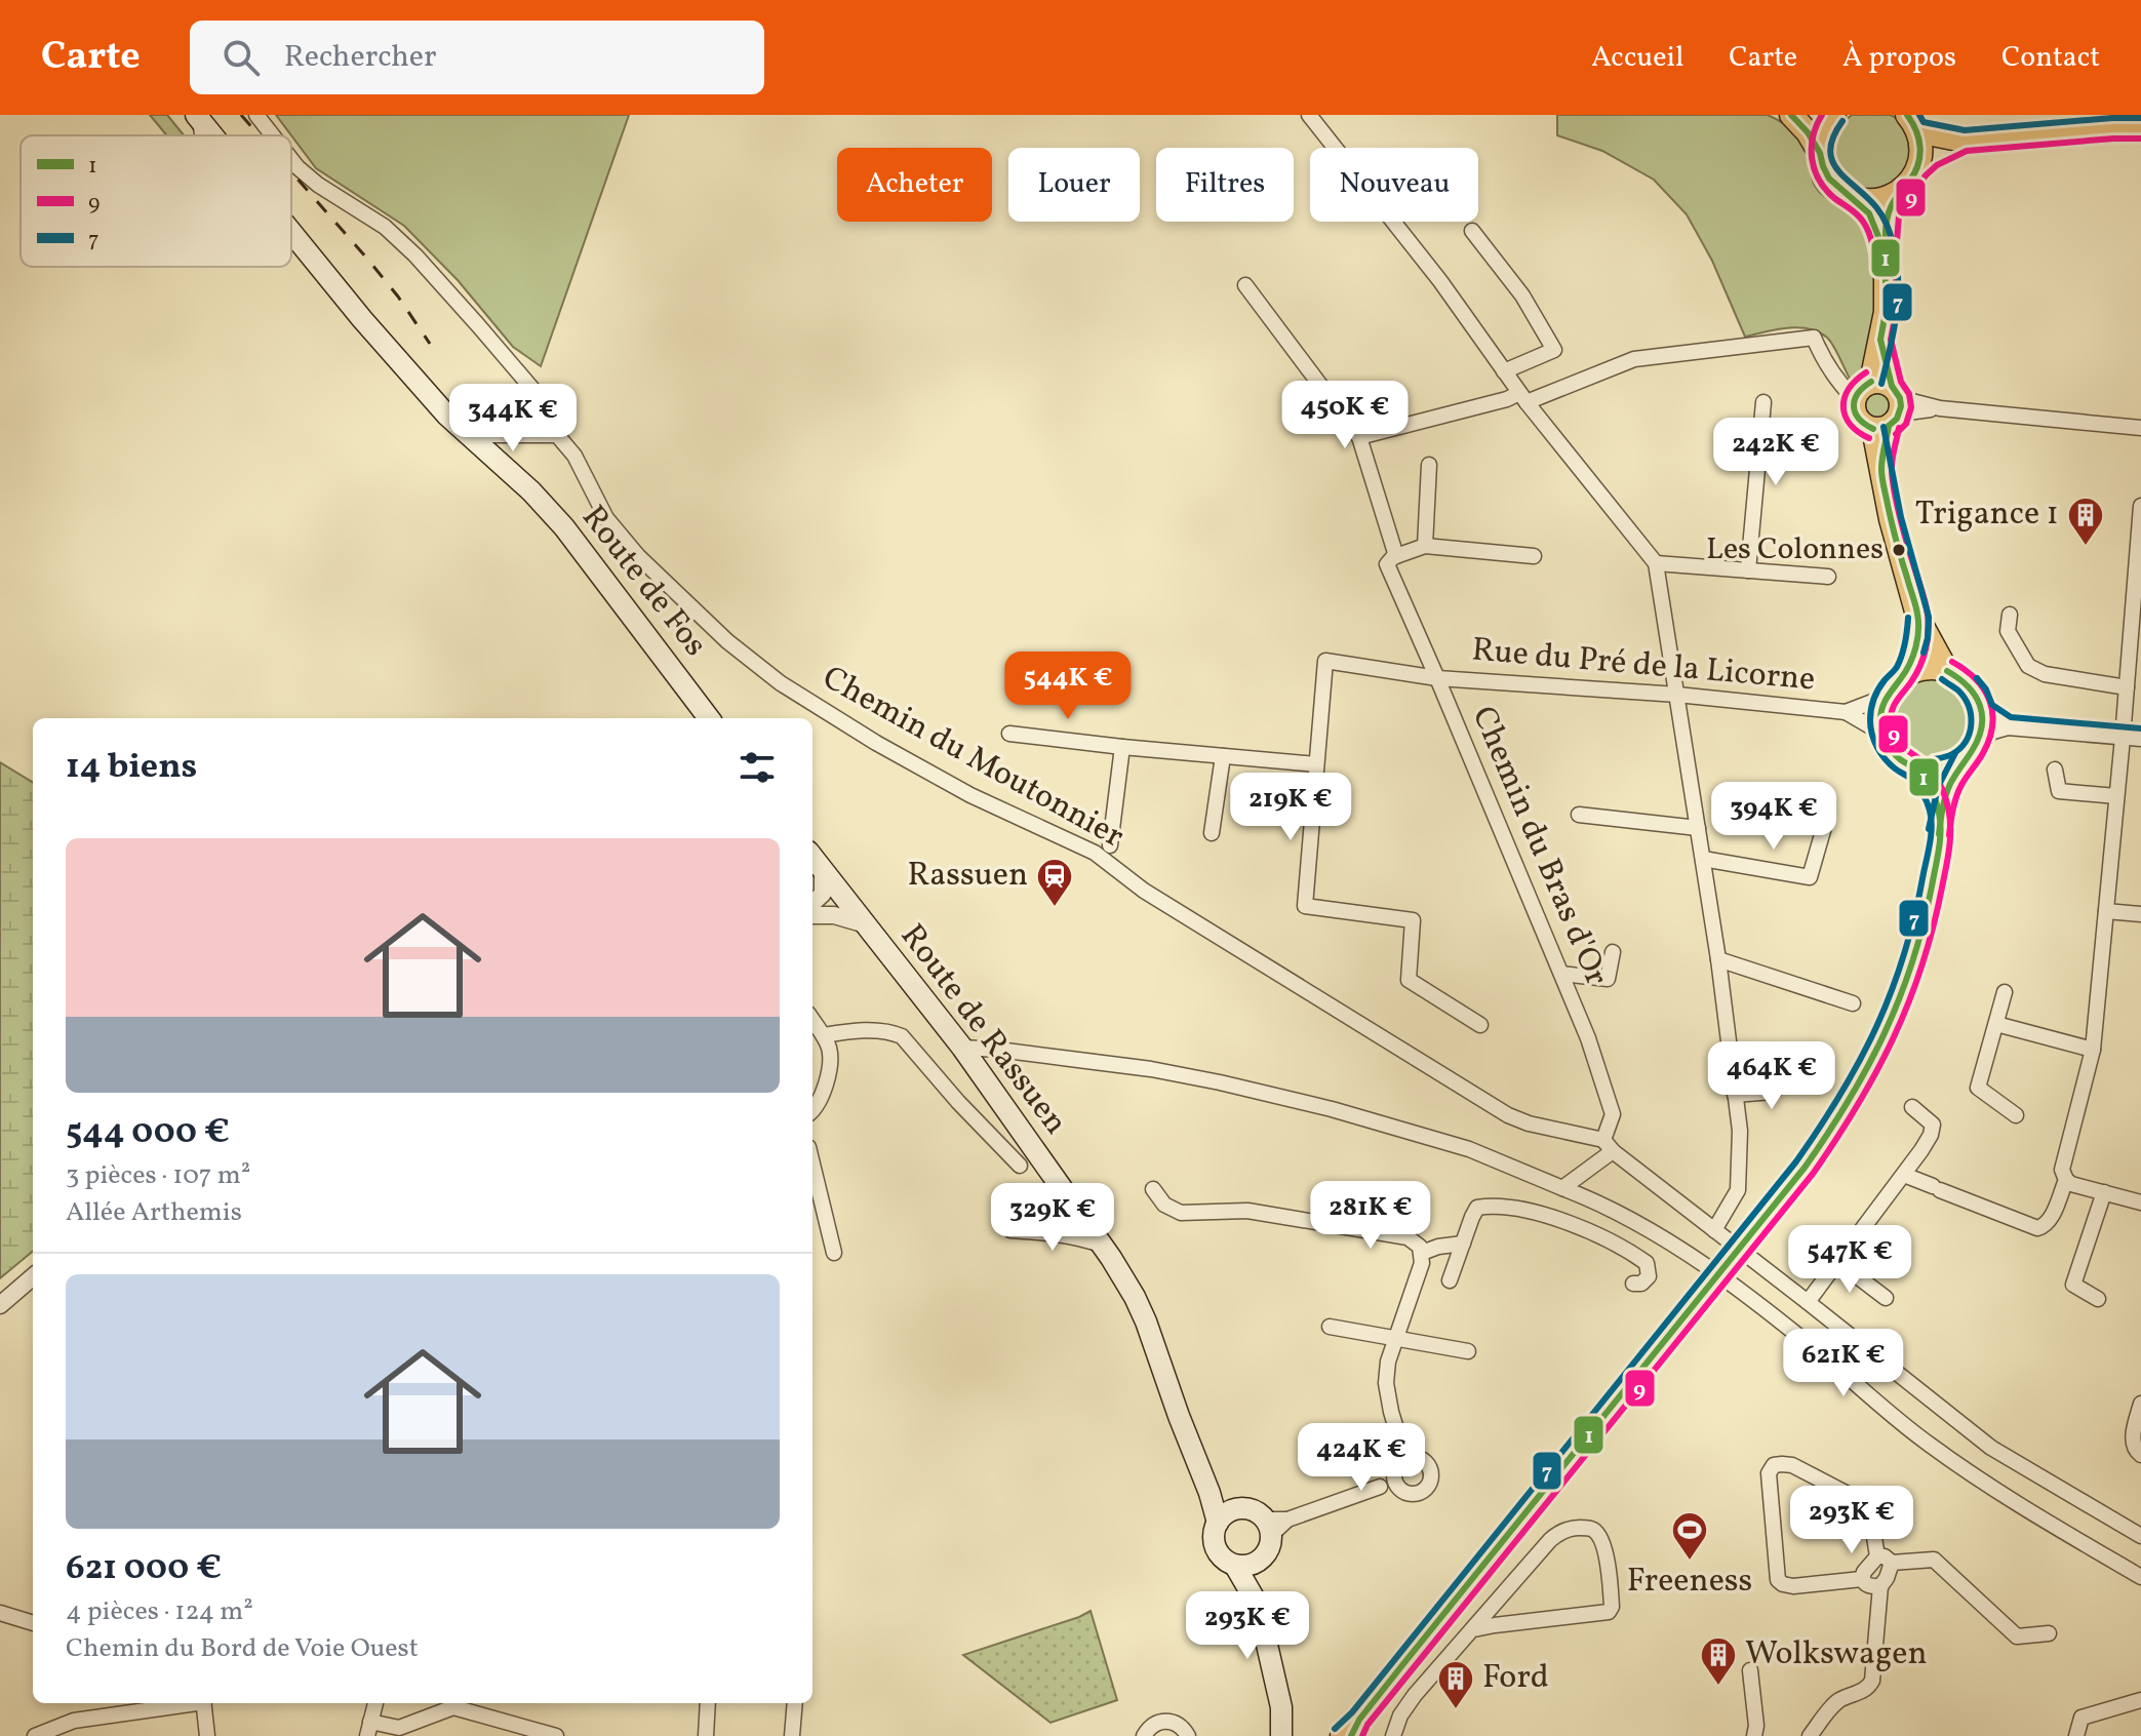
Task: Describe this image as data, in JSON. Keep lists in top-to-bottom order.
{
  "streets": {
    "main road": ["Route de Fos", "Route de Rassuen"],
    "street": ["Rue du Pré de la Licorne", "Chemin du Moutonnier", "Chemin du Bras d'Or"]
  },
  "crossings": [
    ["Rue du Pré de la Licorne", "Chemin du Bras d'Or"],
    ["Chemin du Moutonnier", "Chemin du Bras d'Or"]
  ],
  "places": {
    "building": ["Trigance 1", "Wolkswagen", "Ford"],
    "other": ["Les Colonnes"],
    "station": ["Rassuen"],
    "sports": ["Freeness"]
  },
  "lines": ["transit line 1", "transit line 9", "transit line 7"],
  "legend": ["1", "9", "7"],
  "page": {
    "header": "Carte",
    "search": "Rechercher",
    "nav": [
      "Accueil",
      "Carte",
      "À propos",
      "Contact"
    ],
    "chip": [
      "Acheter",
      "Louer",
      "Filtres",
      "Nouveau"
    ],
    "price": [
      "450K €",
      "344K €",
      "242K €",
      "544K €",
      "219K €",
      "394K €",
      "464K €",
      "281K €",
      "329K €",
      "547K €",
      "621K €",
      "424K €",
      "293K €",
      "293K €"
    ],
    "heading": "14 biens",
    "list": [
      {
        "name": "544 000 €",
        "note": "3 pièces · 107 m² · Allée Arthemis"
      },
      {
        "name": "621 000 €",
        "note": "4 pièces · 124 m² · Chemin du Bord de Voie Ouest"
      }
    ]
  }
}
